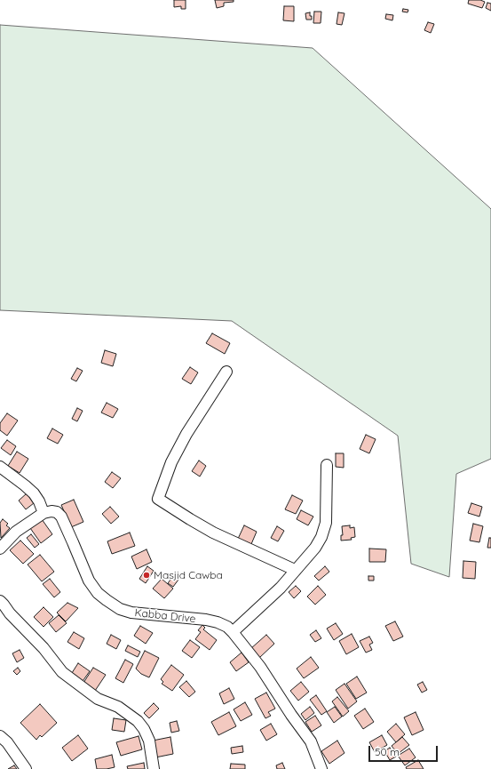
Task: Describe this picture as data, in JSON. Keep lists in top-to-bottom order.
{
  "streets": {
    "street": ["Kabba Drive"]
  },
  "places": ["Masjid Cawba"],
  "scale_bar": "50 m"
}
